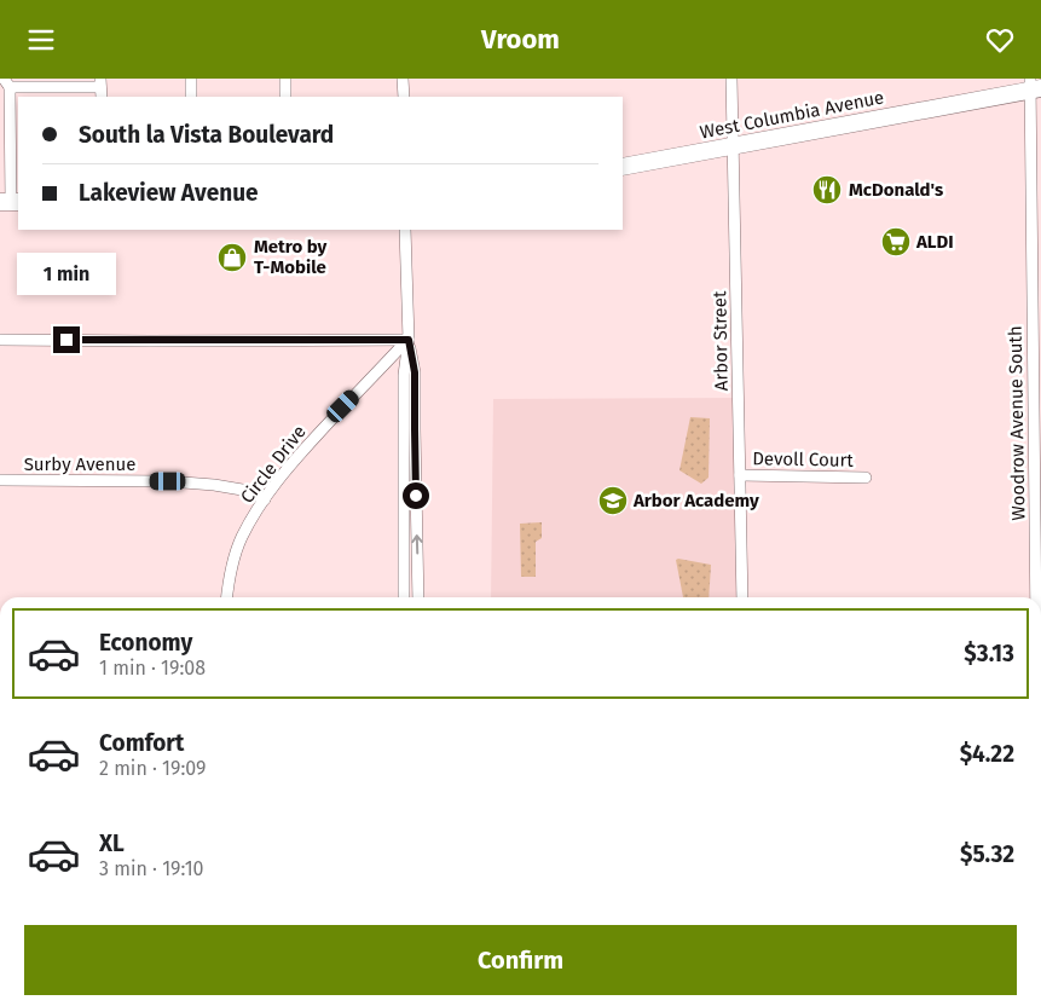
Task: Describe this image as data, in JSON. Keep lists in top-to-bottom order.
{
  "streets": {
    "main road": ["West Columbia Avenue"],
    "street": [
      "Arbor Street",
      "Woodrow Avenue South",
      "Devoll Court",
      "Surby Avenue",
      "Circle Drive"
    ]
  },
  "crossings": [
    ["West Columbia Avenue", "Arbor Street"],
    ["West Columbia Avenue", "Woodrow Avenue South"],
    ["Arbor Street", "Devoll Court"],
    ["Surby Avenue", "Circle Drive"]
  ],
  "places": {
    "restaurant": ["McDonald's"],
    "supermarket": ["ALDI"],
    "shop": ["Metro by T-Mobile"],
    "school or university": ["Arbor Academy"]
  },
  "page": {
    "header": "Vroom",
    "banner": ["South la Vista Boulevard", "Lakeview Avenue"],
    "bubble": "1 min",
    "list": [
      {
        "name": "Economy",
        "note": "1 min · 19:08",
        "value": "$3.13"
      },
      {
        "name": "Comfort",
        "note": "2 min · 19:09",
        "value": "$4.22"
      },
      {
        "name": "XL",
        "note": "3 min · 19:10",
        "value": "$5.32"
      }
    ],
    "buttons": "Confirm"
  }
}
